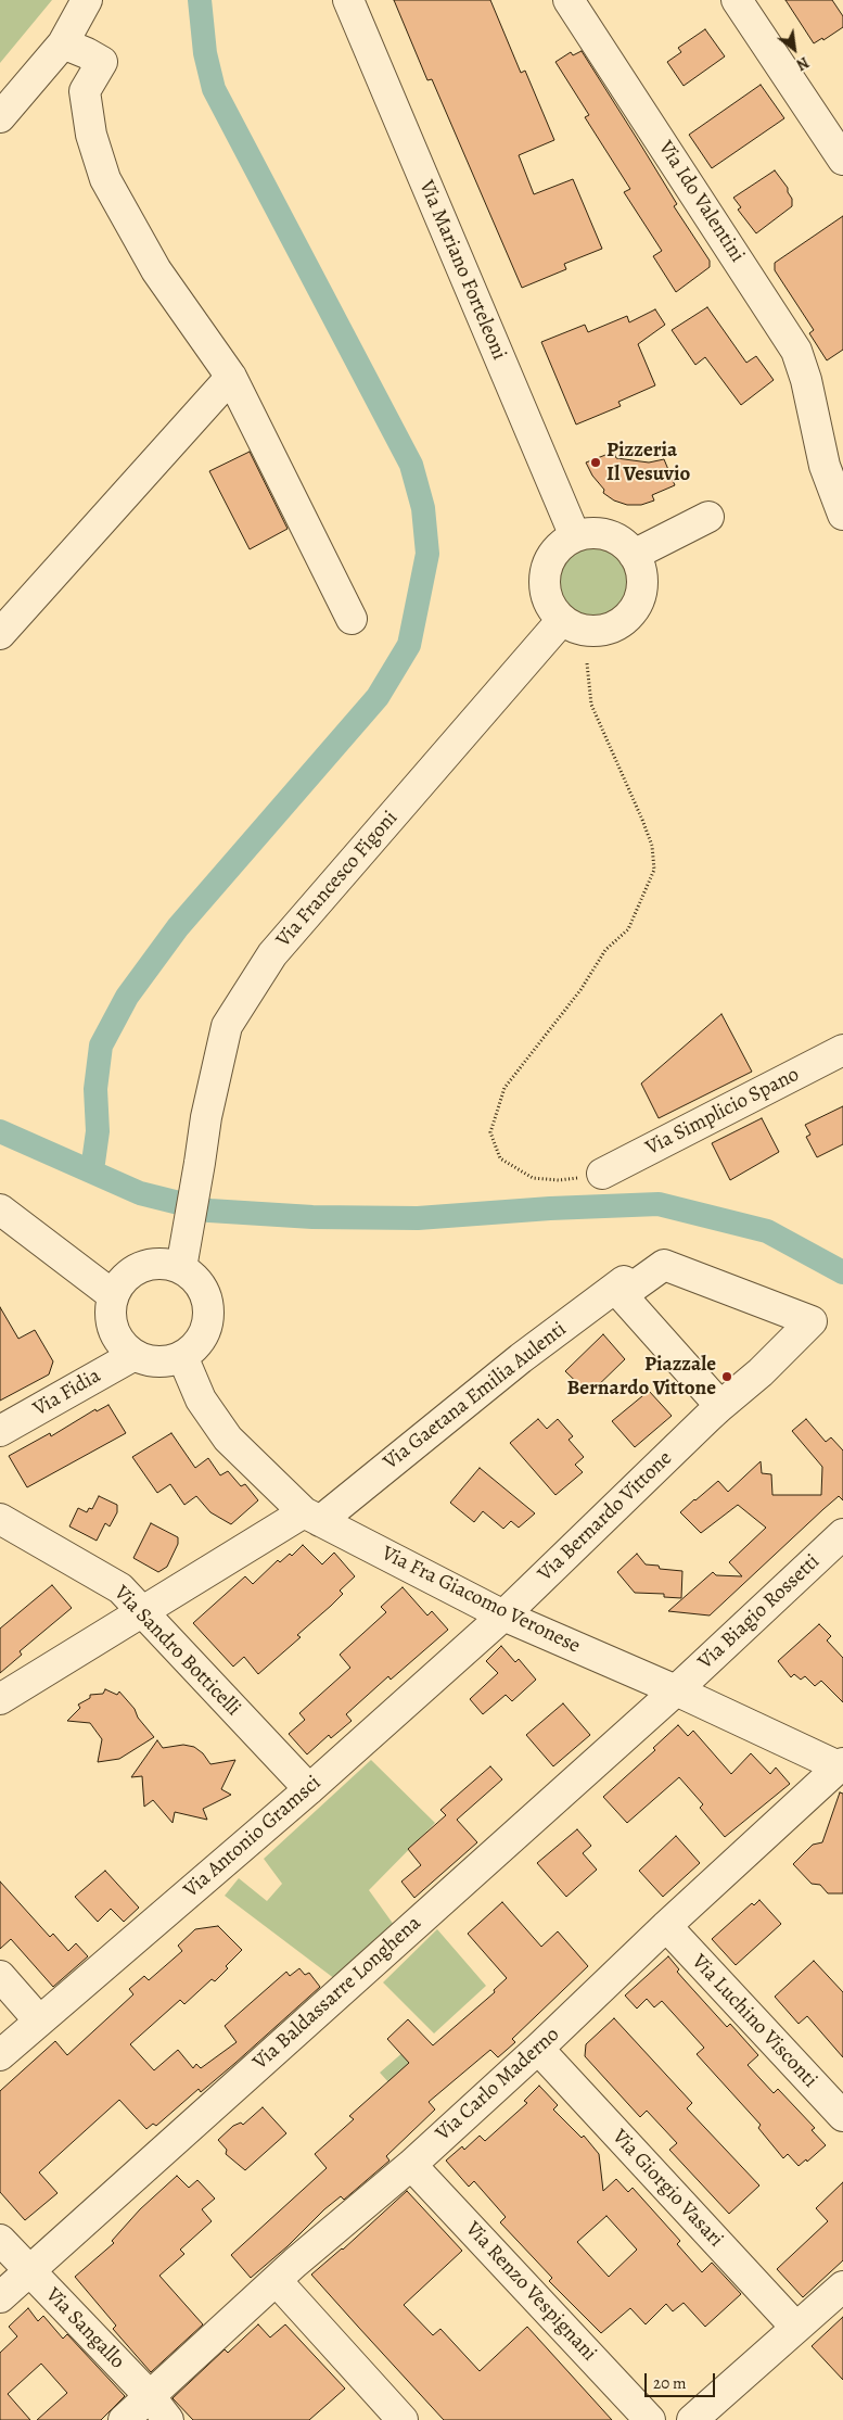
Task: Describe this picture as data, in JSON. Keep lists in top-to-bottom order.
{
  "streets": {
    "street": [
      "Via Ido Valentini",
      "Via Mariano Forteleoni",
      "Via Francesco Figoni",
      "Via Simplicio Spano",
      "Via Fidia",
      "Via Gaetana Emilia Aulenti",
      "Via Bernardo Vittone",
      "Via Fra Giacomo Veronese",
      "Via Biagio Rossetti",
      "Via Sandro Botticelli",
      "Via Antonio Gramsci",
      "Via Baldassarre Longhena",
      "Via Luchino Visconti",
      "Via Carlo Maderno",
      "Via Giorgio Vasari",
      "Via Renzo Vespignani",
      "Via Sangallo"
    ]
  },
  "crossings": [
    ["Via Mariano Forteleoni", "Via Francesco Figoni"],
    ["Via Francesco Figoni", "Via Fidia"],
    ["Via Francesco Figoni", "Via Fra Giacomo Veronese"],
    ["Via Fidia", "Via Fra Giacomo Veronese"],
    ["Via Gaetana Emilia Aulenti", "Via Fra Giacomo Veronese"],
    ["Via Bernardo Vittone", "Via Fra Giacomo Veronese"],
    ["Via Bernardo Vittone", "Via Antonio Gramsci"],
    ["Via Fra Giacomo Veronese", "Via Biagio Rossetti"],
    ["Via Fra Giacomo Veronese", "Via Antonio Gramsci"],
    ["Via Fra Giacomo Veronese", "Via Baldassarre Longhena"],
    ["Via Fra Giacomo Veronese", "Via Carlo Maderno"],
    ["Via Biagio Rossetti", "Via Baldassarre Longhena"],
    ["Via Sandro Botticelli", "Via Antonio Gramsci"],
    ["Via Baldassarre Longhena", "Via Sangallo"],
    ["Via Luchino Visconti", "Via Carlo Maderno"],
    ["Via Carlo Maderno", "Via Giorgio Vasari"],
    ["Via Carlo Maderno", "Via Renzo Vespignani"],
    ["Via Carlo Maderno", "Via Sangallo"]
  ],
  "places": ["Pizzeria Il Vesuvio", "Piazzale Bernardo Vittone"],
  "scale_bar": "20 m",
  "north": "bottom right"
}
